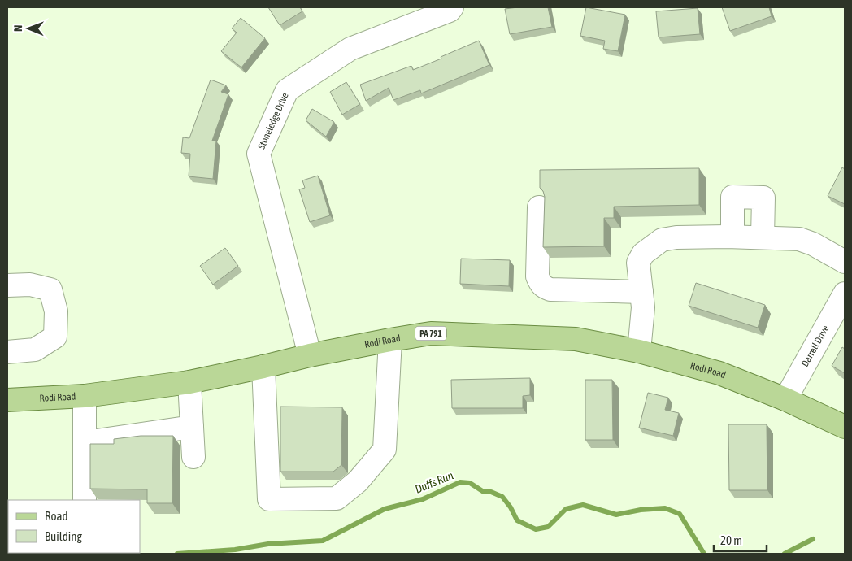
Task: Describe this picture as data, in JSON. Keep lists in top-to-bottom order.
{
  "streets": {
    "main road": ["PA 791", "Rodi Road"],
    "street": ["Stoneledge Drive", "Darrell Drive"]
  },
  "crossings": [
    ["Stoneledge Drive", "Rodi Road"],
    ["Rodi Road", "Darrell Drive"]
  ],
  "water": ["Duffs Run"],
  "legend": ["Road", "Building"],
  "scale_bar": "20 m",
  "north": "left"
}
